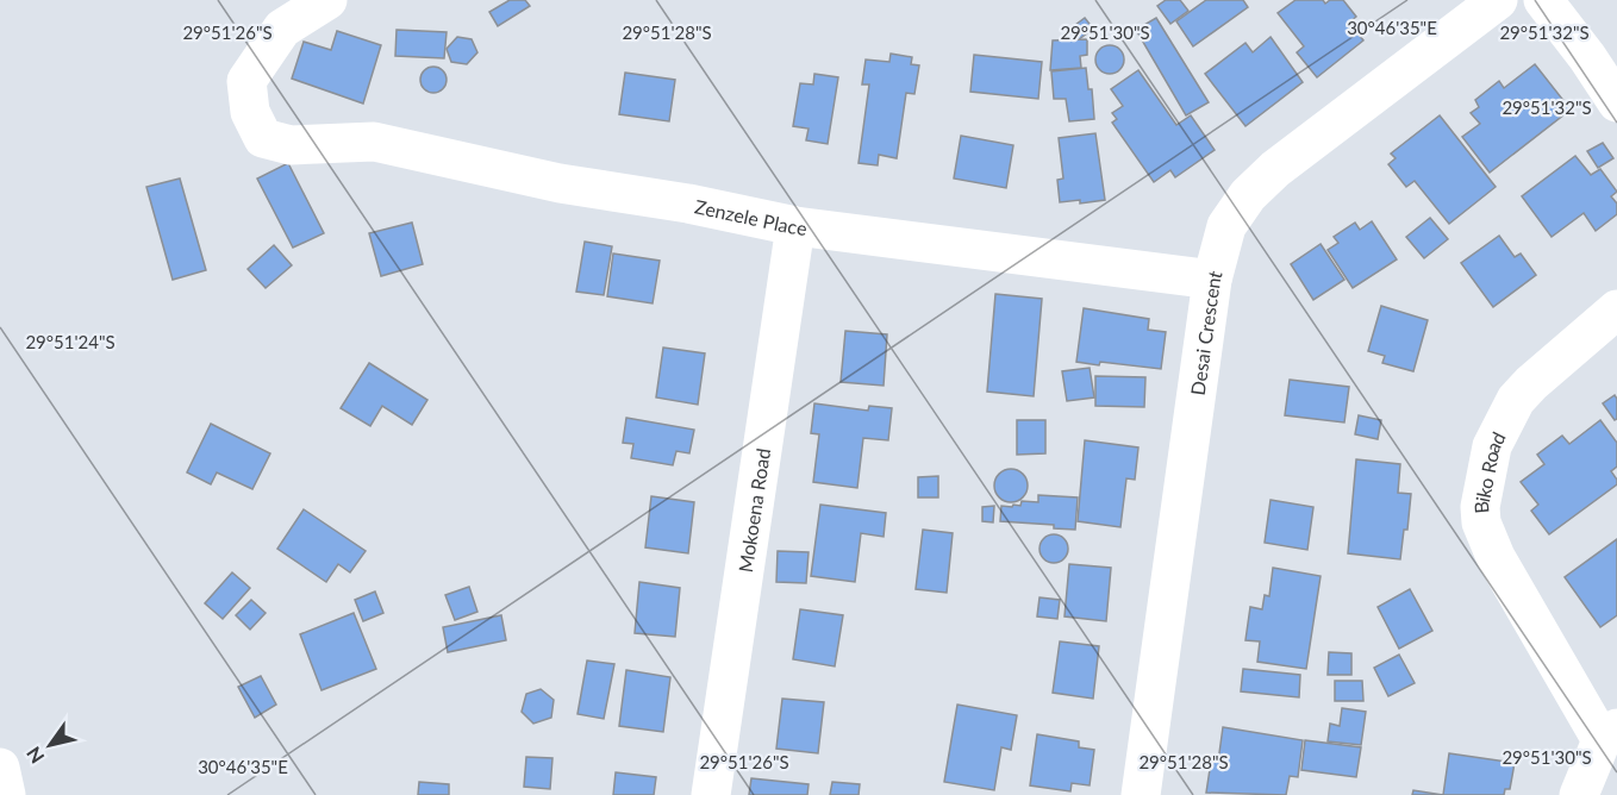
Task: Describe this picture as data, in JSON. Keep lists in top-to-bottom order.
{
  "streets": {
    "street": [
      "Zenzele Place",
      "Desai Crescent",
      "Biko Road",
      "Mokoena Road"
    ]
  },
  "crossings": [
    ["Zenzele Place", "Desai Crescent"],
    ["Zenzele Place", "Mokoena Road"]
  ],
  "north": "bottom left",
  "coordinates": [
    "30°46'35\"E",
    "29°51'26\"S",
    "29°51'28\"S",
    "29°51'30\"S",
    "29°51'32\"S",
    "29°51'24\"S"
  ]
}
